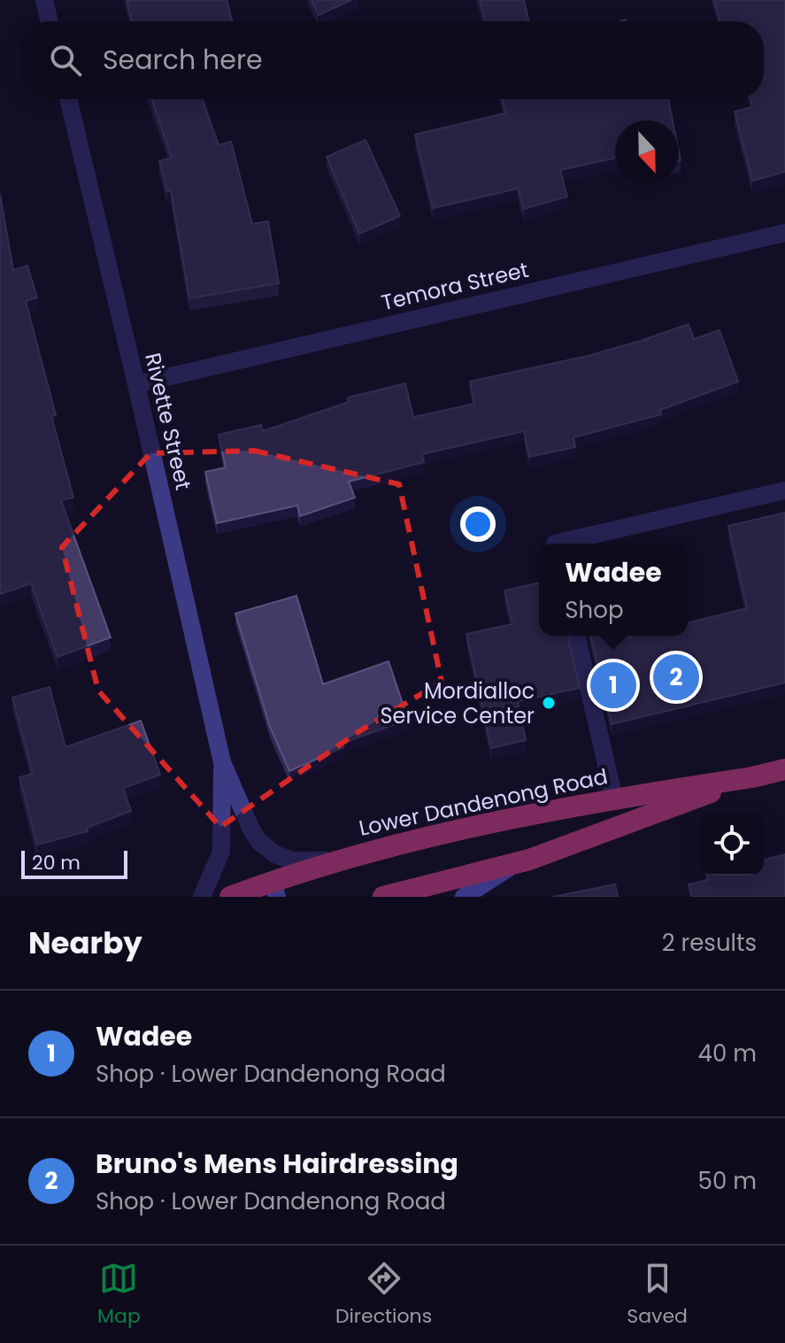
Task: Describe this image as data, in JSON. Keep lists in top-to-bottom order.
{
  "streets": {
    "highway": ["Lower Dandenong Road"],
    "street": ["Temora Street", "Rivette Street"]
  },
  "crossings": [
    ["Temora Street", "Rivette Street"],
    ["Rivette Street", "Lower Dandenong Road"]
  ],
  "places": ["Mordialloc Service Center"],
  "scale_bar": "20 m",
  "north": "bottom",
  "page": {
    "search": "Search here",
    "popup": ["Wadee", "Shop"],
    "pins": ["2", "1"],
    "scale": "20 m",
    "heading": ["Nearby", "2 results"],
    "list": [
      {
        "mark": "1",
        "name": "Wadee",
        "note": "Shop · Lower Dandenong Road",
        "value": "40 m"
      },
      {
        "mark": "2",
        "name": "Bruno's Mens Hairdressing",
        "note": "Shop · Lower Dandenong Road",
        "value": "50 m"
      }
    ],
    "nav": ["Map", "Directions", "Saved"]
  }
}
